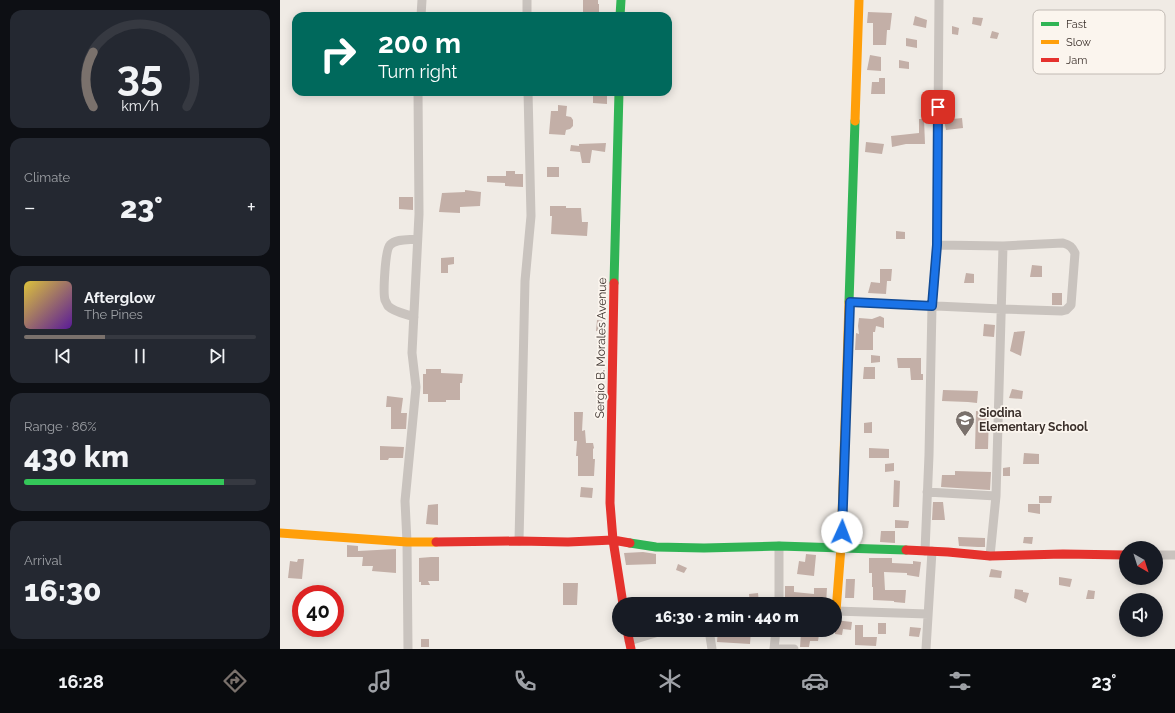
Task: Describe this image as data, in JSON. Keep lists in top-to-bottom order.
{
  "streets": {
    "street": ["Sergio B. Morales Avenue"]
  },
  "places": {
    "school or university": ["Siodina Elementary School"]
  },
  "legend": ["Fast", "Slow", "Jam"],
  "north": "bottom right",
  "page": {
    "turn": ["200 m", "Turn right"],
    "tile": [
      "Climate",
      ["Range · 86%", "430 km"],
      ["Arrival", "16:30"]
    ],
    "heat": ["−", "23°", "+"],
    "song": ["Afterglow", "The Pines"],
    "limit": "40",
    "trip": "16:30 · 2 min · 440 m",
    "tabs": ["16:28", "23°"],
    "gauge": ["35", "km/h"]
  }
}
